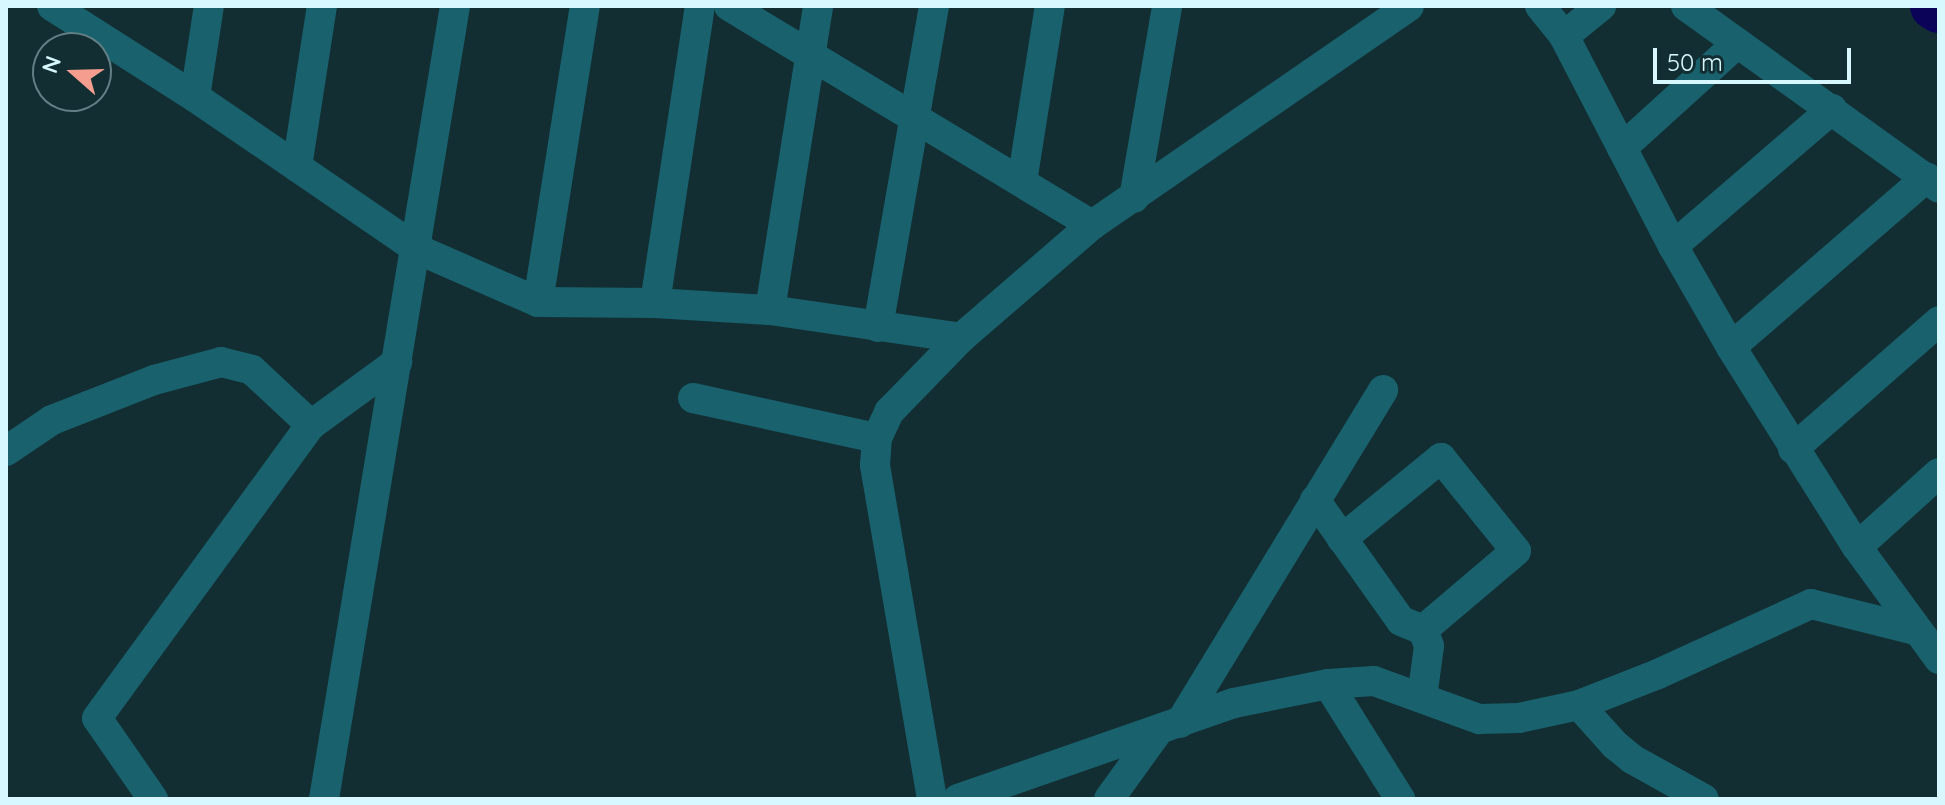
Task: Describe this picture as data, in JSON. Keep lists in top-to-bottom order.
{
  "scale_bar": "50 m",
  "north": "left"
}
